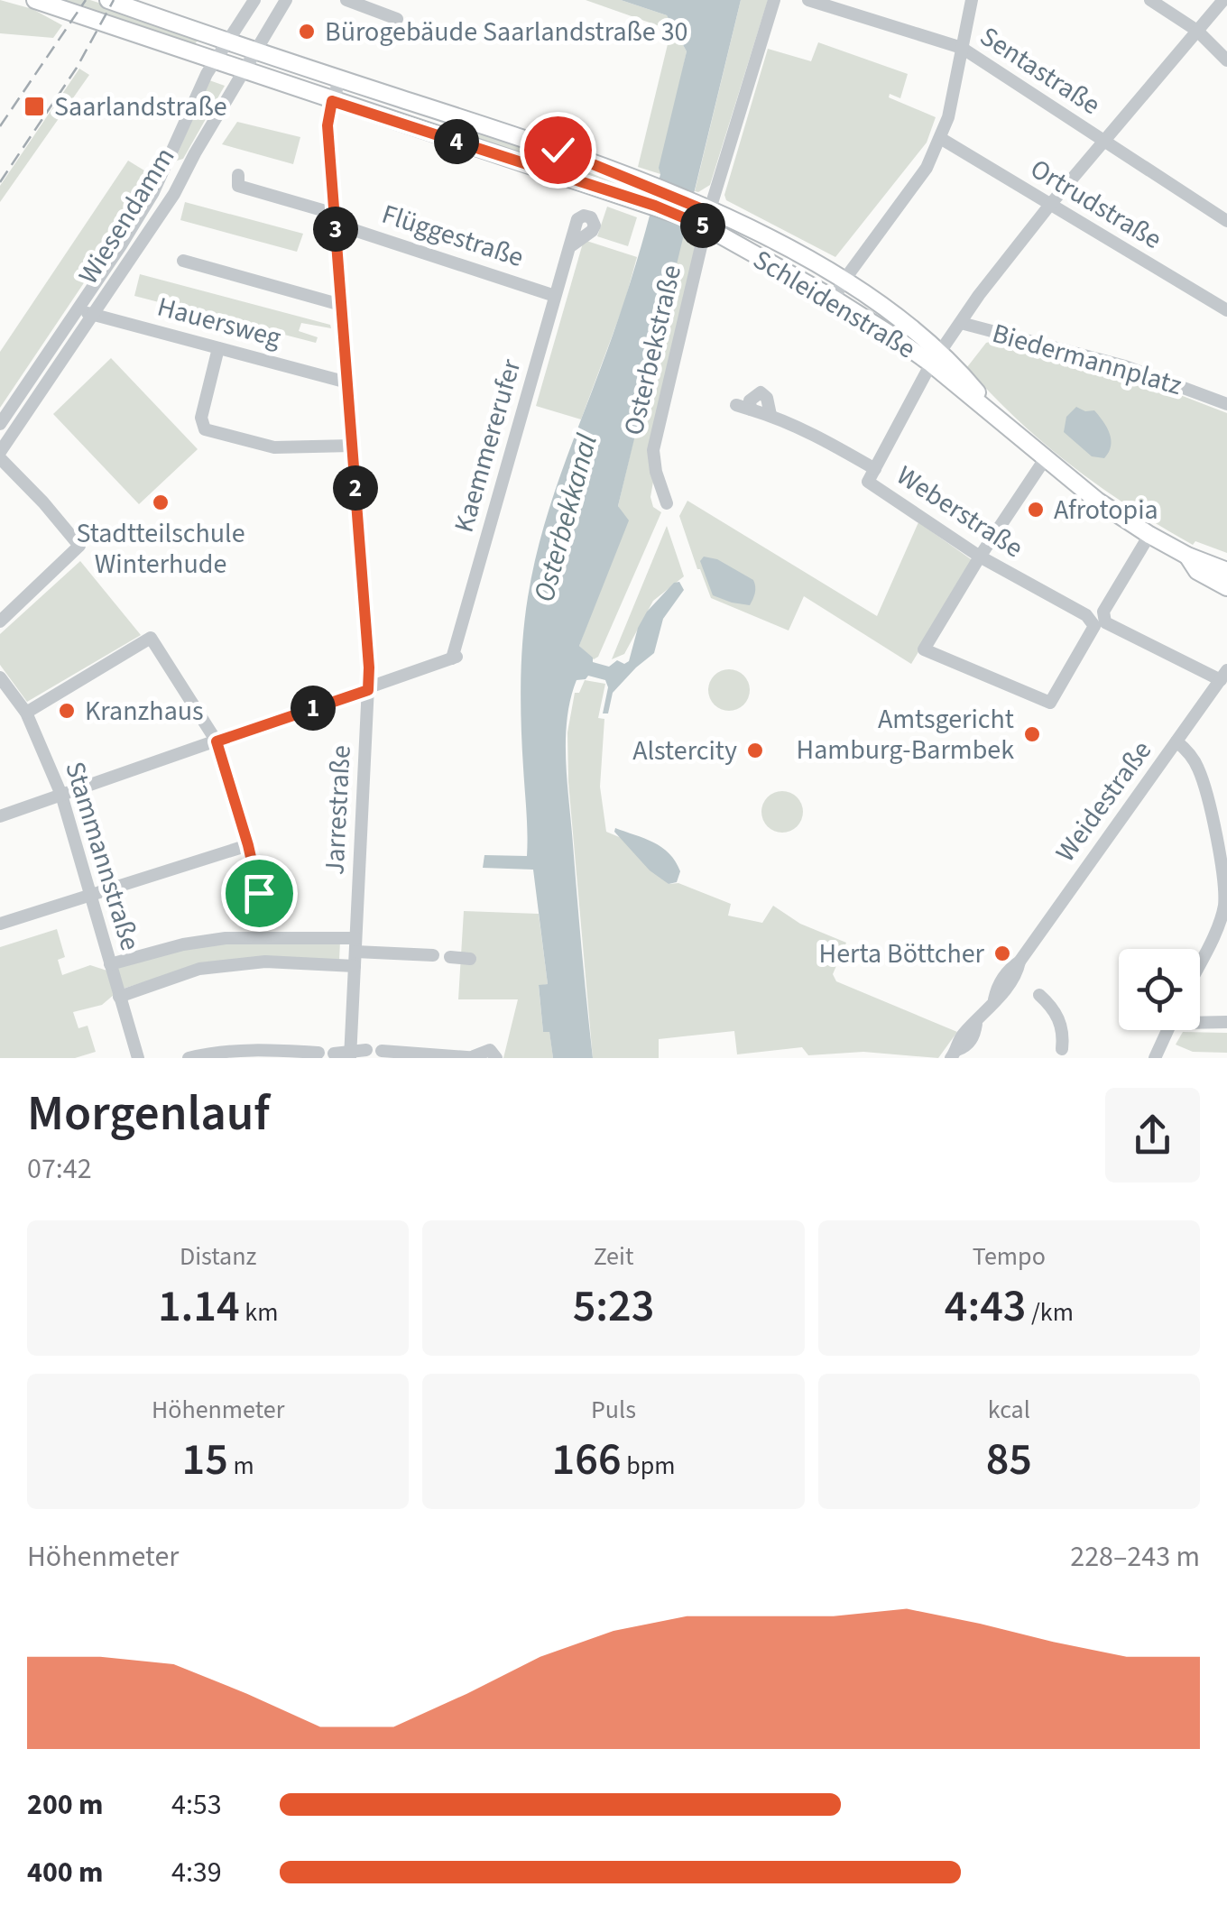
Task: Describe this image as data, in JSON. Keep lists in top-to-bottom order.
{
  "streets": {
    "main road": ["Schleidenstraße"],
    "street": [
      "Sentastraße",
      "Ortrudstraße",
      "Wiesendamm",
      "Flüggestraße",
      "Hauersweg",
      "Osterbekstraße",
      "Biedermannplatz",
      "Kaemmererufer",
      "Weberstraße",
      "Weidestraße",
      "Jarrestraße",
      "Stammannstraße"
    ]
  },
  "crossings": [
    ["Wiesendamm", "Hauersweg"],
    ["Flüggestraße", "Kaemmererufer"],
    ["Flüggestraße", "Jarrestraße"],
    ["Schleidenstraße", "Osterbekstraße"],
    ["Schleidenstraße", "Biedermannplatz"],
    ["Hauersweg", "Jarrestraße"],
    ["Biedermannplatz", "Weberstraße"],
    ["Kaemmererufer", "Jarrestraße"],
    ["Weberstraße", "Weidestraße"]
  ],
  "water": ["Osterbekkanal"],
  "places": {
    "other": [
      "Bürogebäude Saarlandstraße 30",
      "Stadtteilschule Winterhude",
      "Afrotopia",
      "Kranzhaus",
      "Amtsgericht Hamburg-Barmbek",
      "Alstercity",
      "Herta Böttcher"
    ],
    "transit": ["Saarlandstraße"]
  },
  "page": {
    "pins": [
      "4",
      "5",
      "3",
      "2",
      "1"
    ],
    "heading": ["Morgenlauf", "07:42"],
    "stats": [
      ["Distanz", "1.14 km"],
      ["Zeit", "5:23"],
      ["Tempo", "4:43 /km"],
      ["Höhenmeter", "15 m"],
      ["Puls", "166 bpm"],
      ["kcal", "85"]
    ],
    "chart": ["Höhenmeter", "228–243 m"],
    "list": [
      {
        "name": "200 m",
        "note": "4:53"
      },
      {
        "name": "400 m",
        "note": "4:39"
      }
    ]
  }
}
